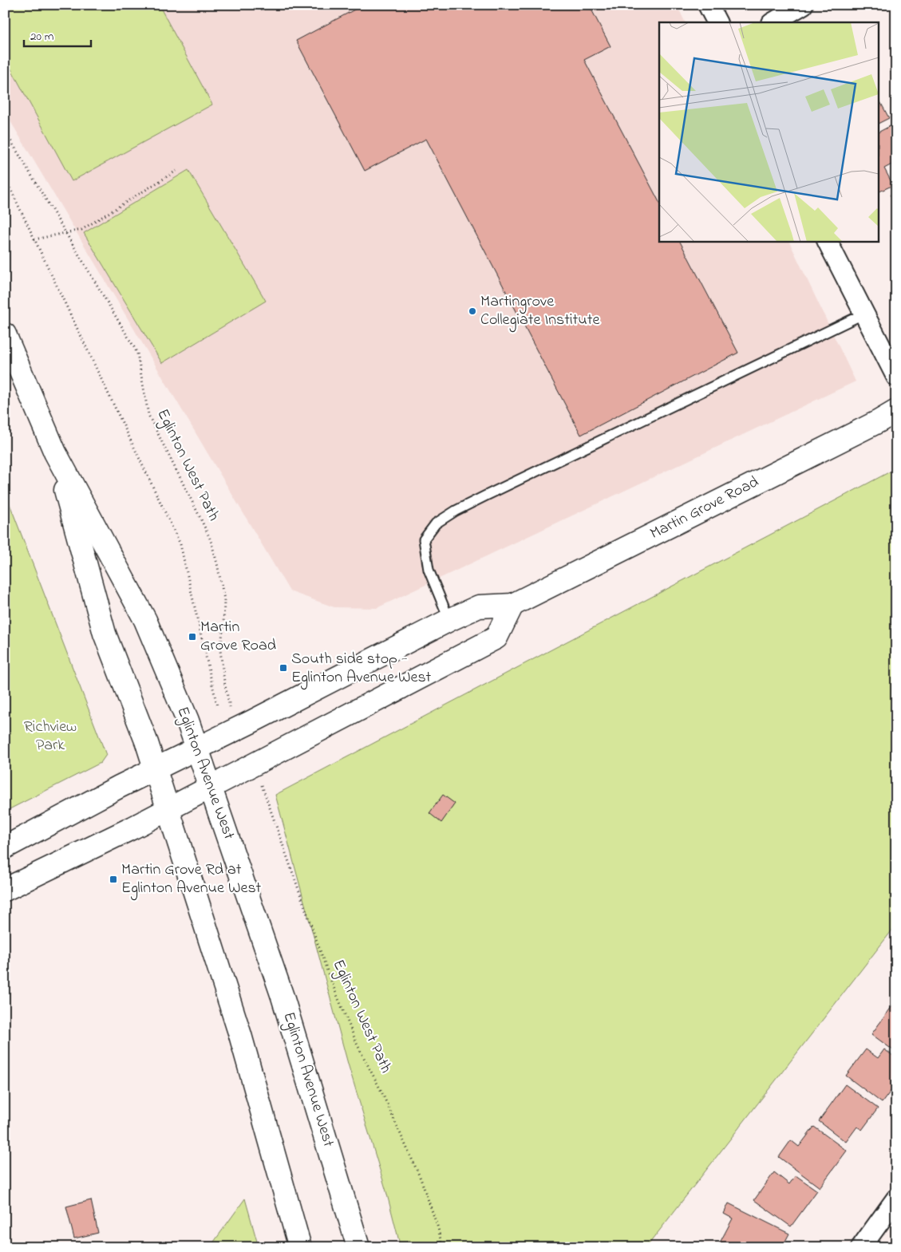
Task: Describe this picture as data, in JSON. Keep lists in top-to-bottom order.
{
  "streets": {
    "main road": ["Martin Grove Road", "Eglinton Avenue West"],
    "path": ["Eglinton West Path"]
  },
  "crossings": [
    ["Martin Grove Road", "Eglinton Avenue West"]
  ],
  "parks": ["Richview Park"],
  "places": {
    "other": ["Martingrove Collegiate Institute"],
    "transit": ["Martin Grove Road", "South side stop - Eglinton Avenue West", "Martin Grove Rd at Eglinton Avenue West"]
  },
  "scale_bar": "20 m"
}
